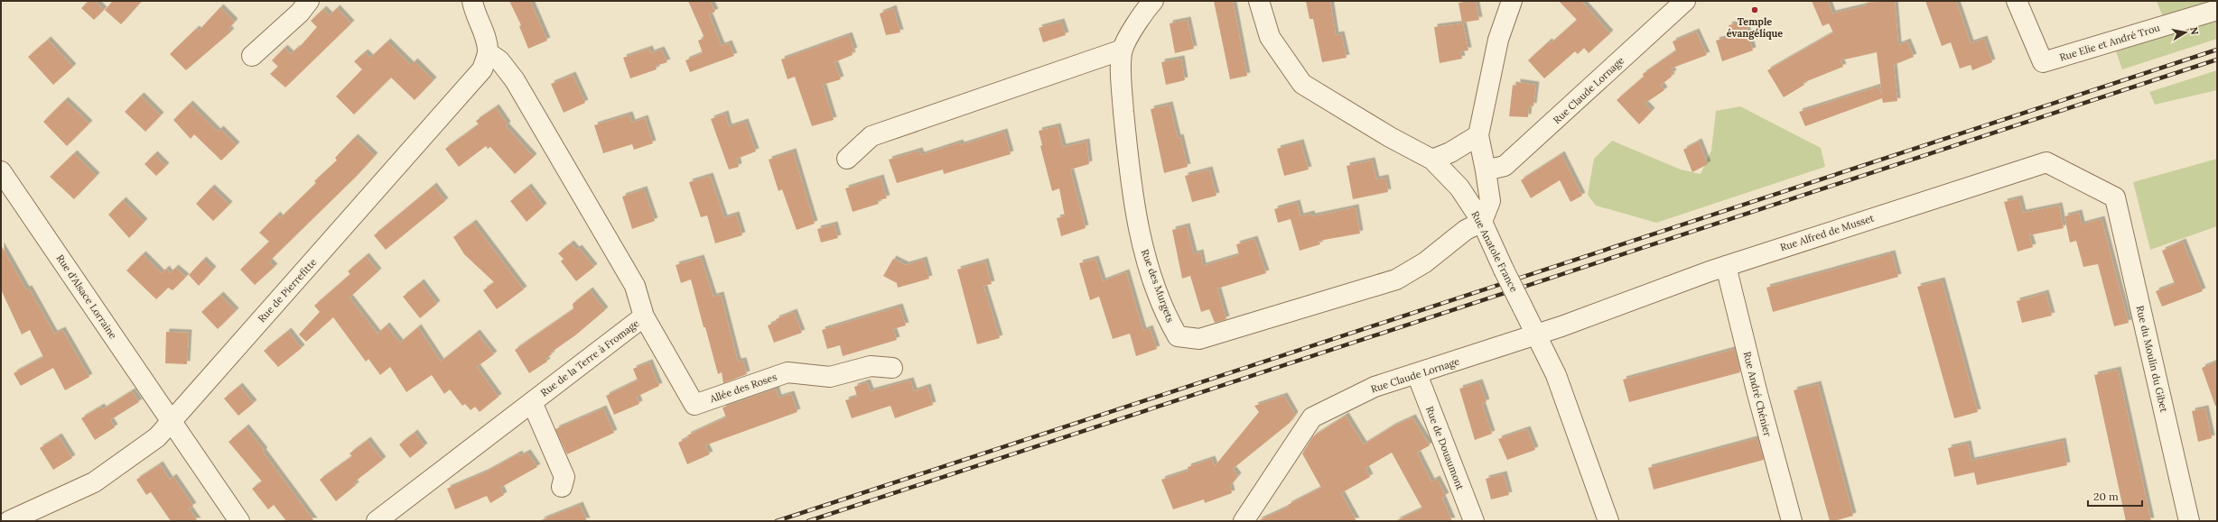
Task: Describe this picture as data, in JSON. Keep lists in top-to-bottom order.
{
  "streets": {
    "street": [
      "Rue Elie et André Trou",
      "Rue Claude Lornage",
      "Rue Alfred de Musset",
      "Rue Anatole France",
      "Rue des Murgets",
      "Rue de Pierrefitte",
      "Rue d'Alsace Lorraine",
      "Rue de la Terre à Fromage",
      "Rue du Moulin du Gibet",
      "Allée des Roses",
      "Rue André Chénier",
      "Rue de Douaumont"
    ]
  },
  "crossings": [
    ["Rue Claude Lornage", "Rue Alfred de Musset"],
    ["Rue Claude Lornage", "Rue Anatole France"],
    ["Rue Claude Lornage", "Rue de Douaumont"],
    ["Rue Alfred de Musset", "Rue Anatole France"],
    ["Rue Alfred de Musset", "Rue du Moulin du Gibet"],
    ["Rue Alfred de Musset", "Rue André Chénier"],
    ["Rue Anatole France", "Rue des Murgets"],
    ["Rue de Pierrefitte", "Rue d'Alsace Lorraine"],
    ["Rue de Pierrefitte", "Rue de la Terre à Fromage"],
    ["Rue de la Terre à Fromage", "Allée des Roses"]
  ],
  "places": ["Temple évangélique"],
  "scale_bar": "20 m",
  "north": "right"
}
